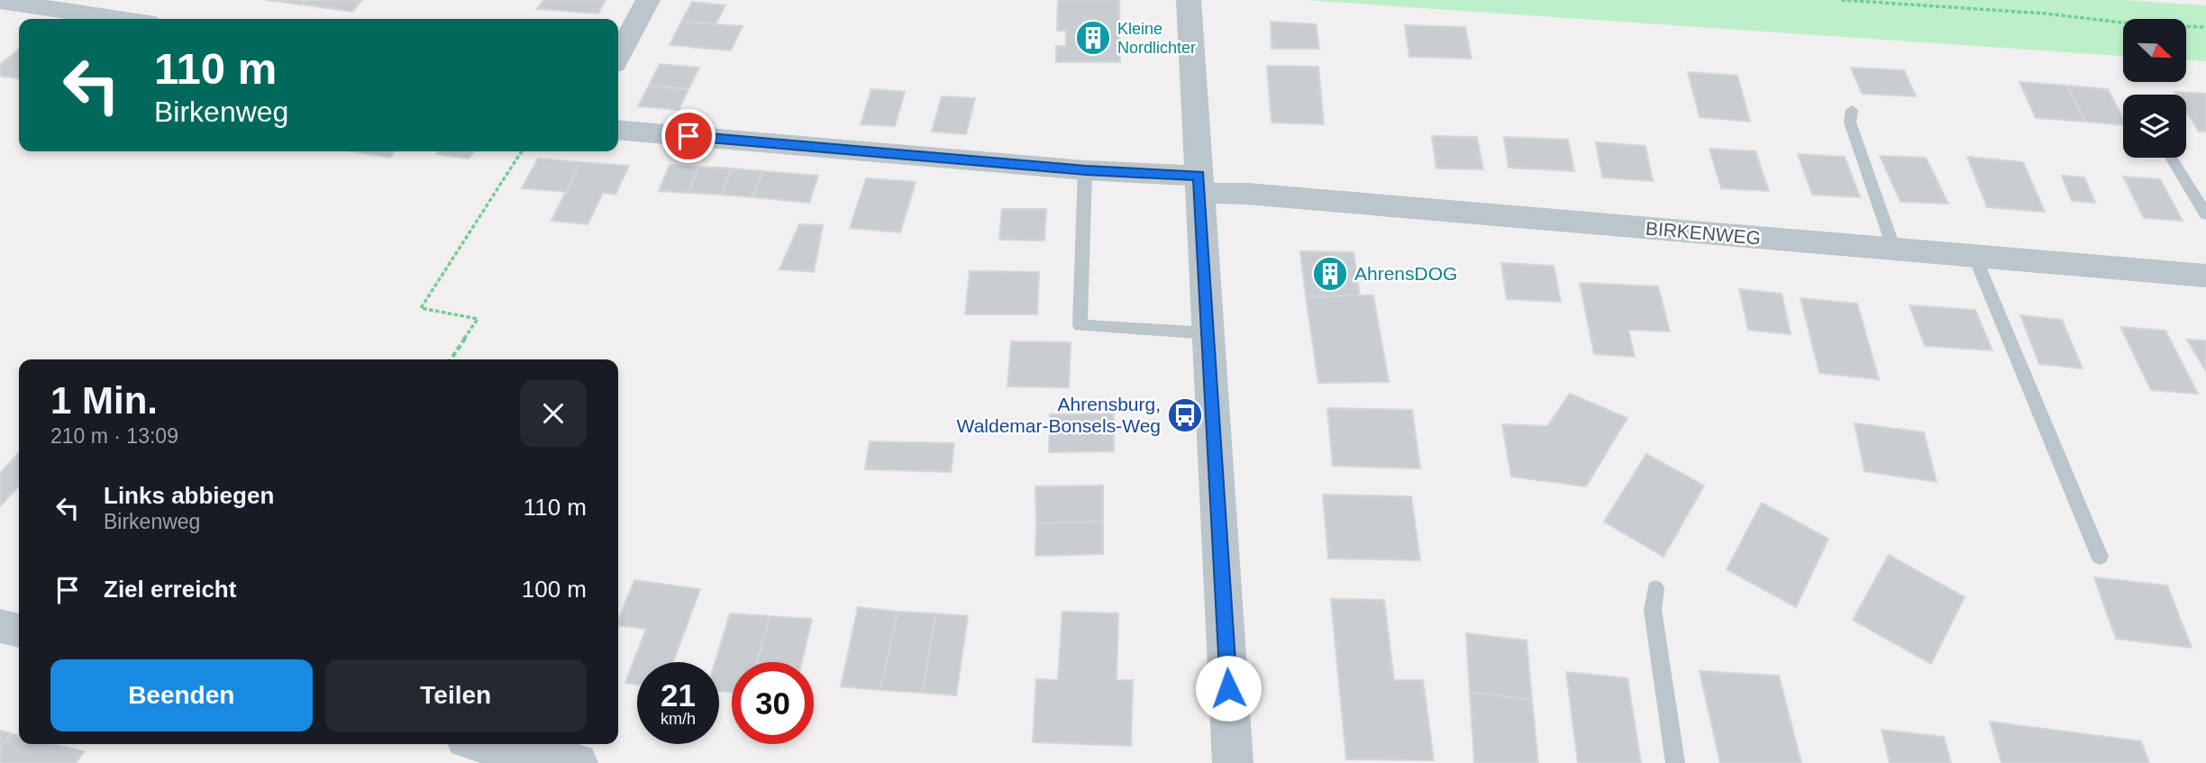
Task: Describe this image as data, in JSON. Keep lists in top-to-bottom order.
{
  "streets": {
    "street": ["BIRKENWEG"]
  },
  "places": {
    "building": ["Kleine Nordlichter", "AhrensDOG"],
    "bus stop": ["Ahrensburg, Waldemar-Bonsels-Weg"]
  },
  "north": "bottom right",
  "page": {
    "turn": ["110 m", "Birkenweg"],
    "heading": ["1 Min.", "210 m · 13:09"],
    "list": [
      {
        "name": "Links abbiegen",
        "note": "Birkenweg",
        "value": "110 m"
      },
      {
        "name": "Ziel erreicht",
        "value": "100 m"
      }
    ],
    "buttons": ["Beenden", "Teilen"],
    "speed": "21 km/h",
    "limit": "30"
  }
}
